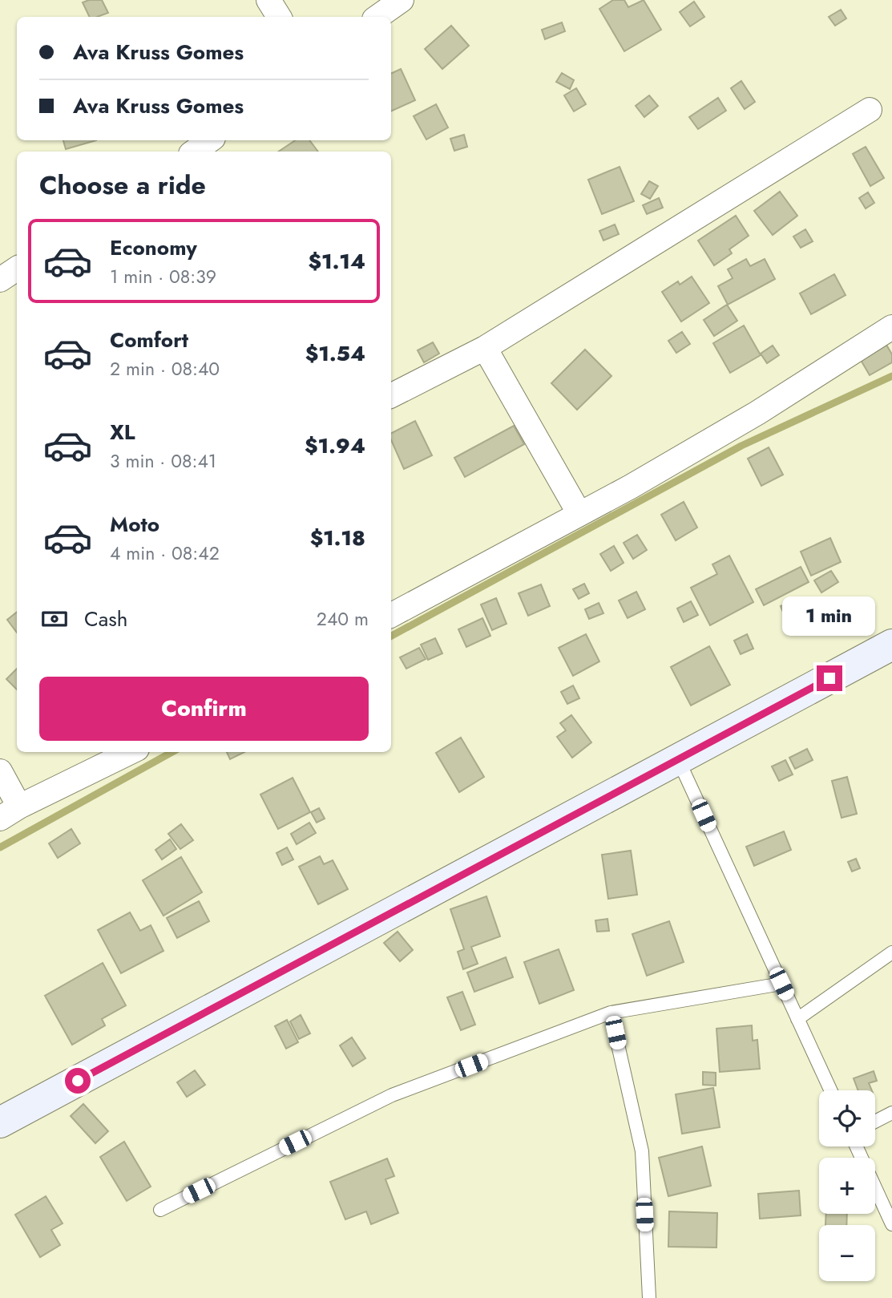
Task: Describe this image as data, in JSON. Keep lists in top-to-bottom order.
{
  "page": {
    "banner": ["Ava Kruss Gomes", "Ava Kruss Gomes"],
    "heading": "Choose a ride",
    "list": [
      {
        "name": "Economy",
        "note": "1 min · 08:39",
        "value": "$1.14"
      },
      {
        "name": "Comfort",
        "note": "2 min · 08:40",
        "value": "$1.54"
      },
      {
        "name": "XL",
        "note": "3 min · 08:41",
        "value": "$1.94"
      },
      {
        "name": "Moto",
        "note": "4 min · 08:42",
        "value": "$1.18"
      }
    ],
    "pay": ["Cash", "240 m"],
    "bubble": "1 min",
    "buttons": "Confirm",
    "map_buttons": ["+", "−"]
  }
}
